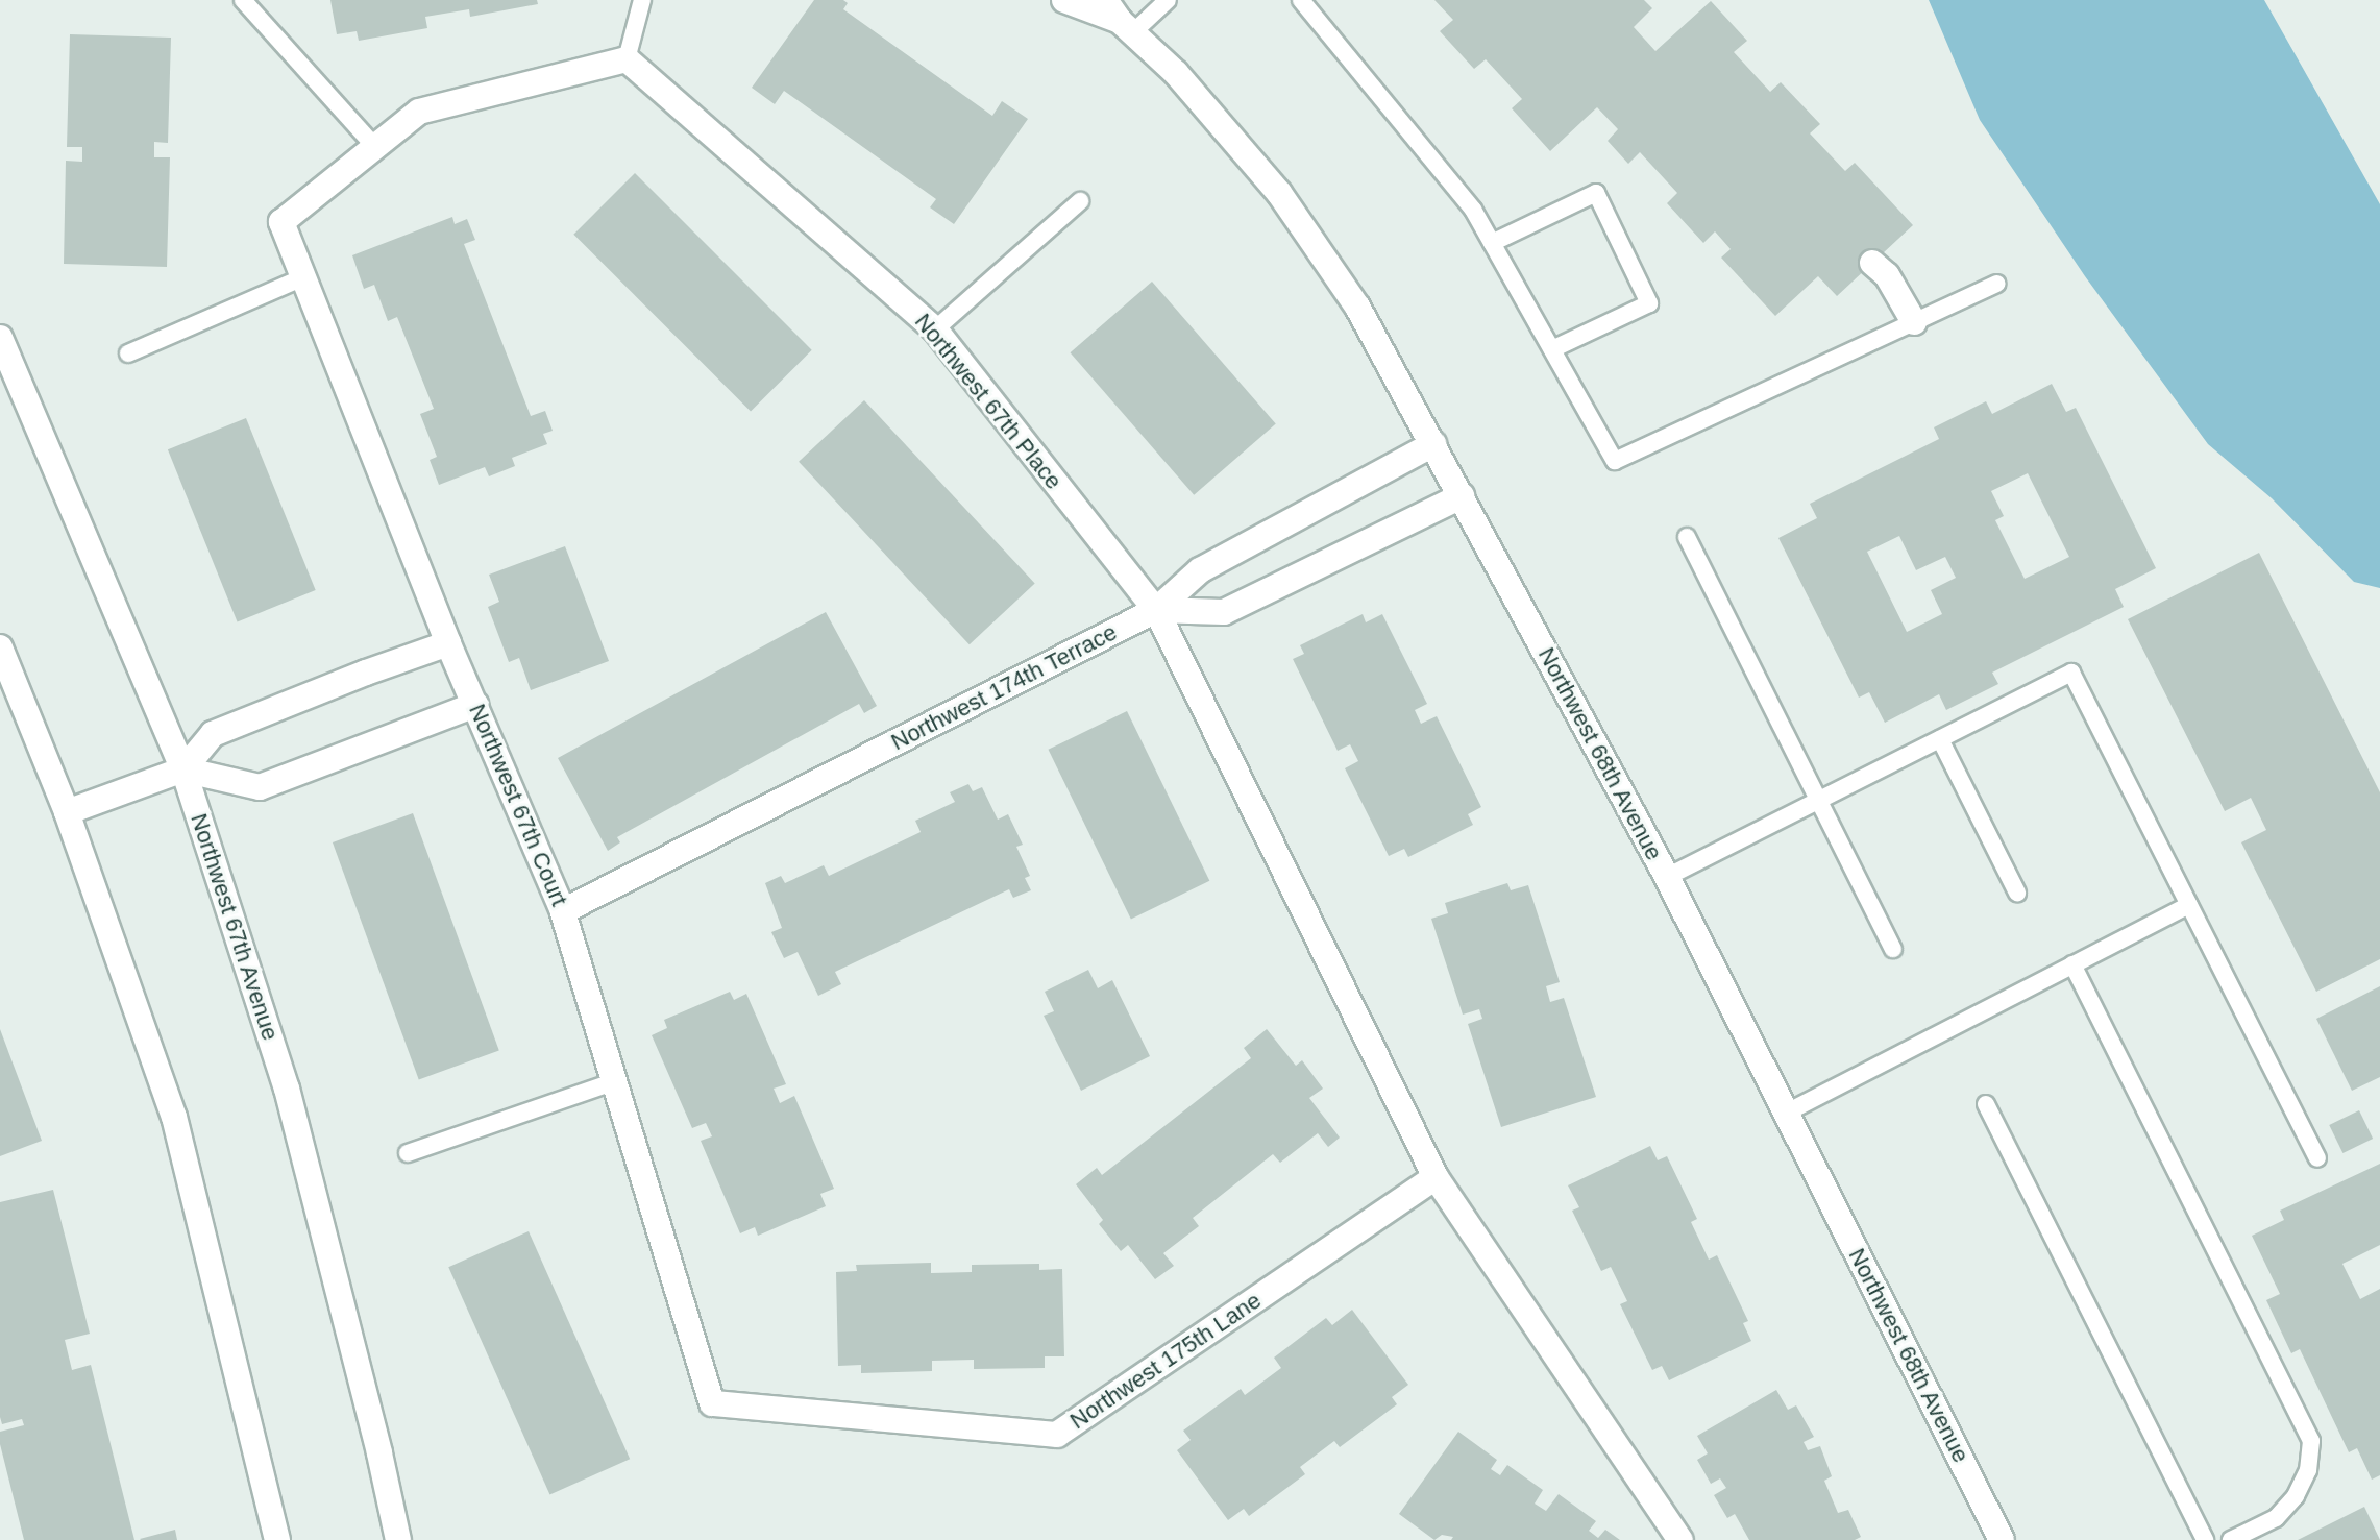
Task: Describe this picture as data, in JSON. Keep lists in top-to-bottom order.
{
  "streets": {
    "street": [
      "Northwest 67th Place",
      "Northwest 174th Terrace",
      "Northwest 68th Avenue",
      "Northwest 67th Court",
      "Northwest 67th Avenue",
      "Northwest 175th Lane"
    ]
  },
  "crossings": [
    ["Northwest 67th Place", "Northwest 174th Terrace"],
    ["Northwest 67th Place", "Northwest 175th Lane"],
    ["Northwest 174th Terrace", "Northwest 68th Avenue"],
    ["Northwest 174th Terrace", "Northwest 67th Court"],
    ["Northwest 67th Court", "Northwest 175th Lane"]
  ]
}
